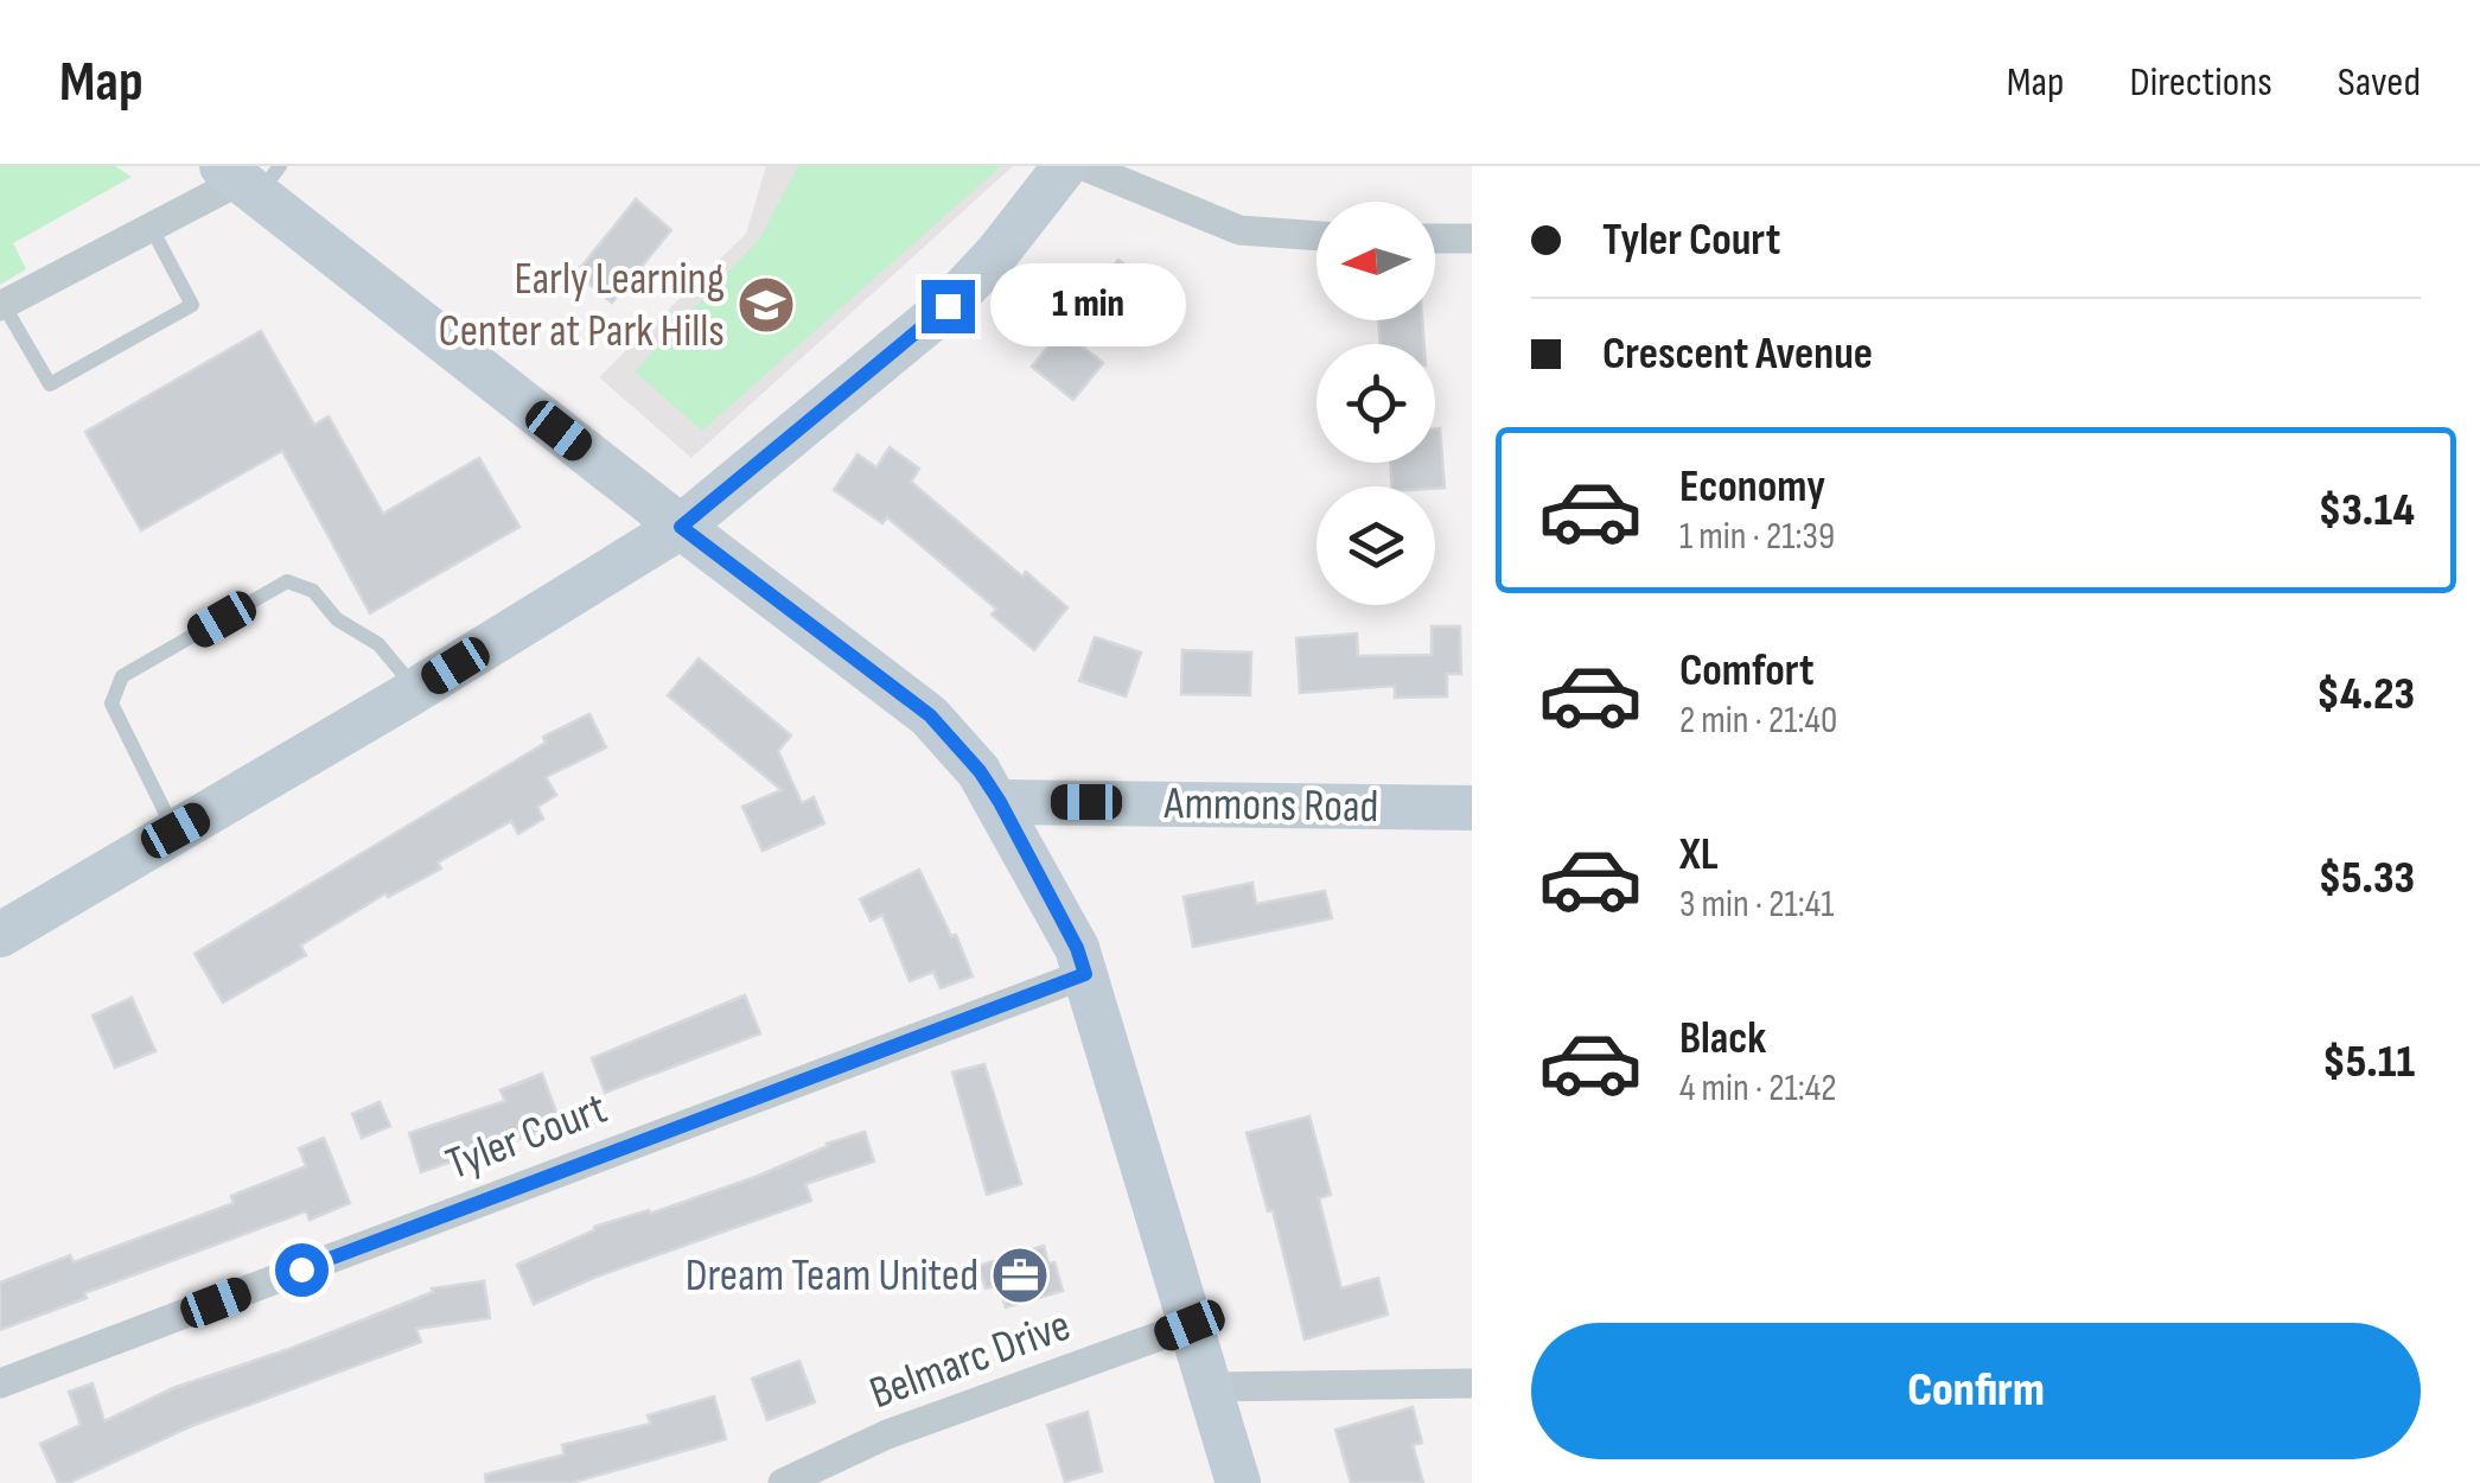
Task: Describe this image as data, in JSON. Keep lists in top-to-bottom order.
{
  "streets": {
    "street": ["Ammons Road", "Tyler Court", "Belmarc Drive"]
  },
  "places": {
    "school or university": ["Early Learning Center at Park Hills"],
    "office": ["Dream Team United"]
  },
  "north": "left",
  "page": {
    "header": "Map",
    "nav": ["Map", "Directions", "Saved"],
    "banner": ["Tyler Court", "Crescent Avenue"],
    "bubble": "1 min",
    "list": [
      {
        "name": "Economy",
        "note": "1 min · 21:39",
        "value": "$3.14"
      },
      {
        "name": "Comfort",
        "note": "2 min · 21:40",
        "value": "$4.23"
      },
      {
        "name": "XL",
        "note": "3 min · 21:41",
        "value": "$5.33"
      },
      {
        "name": "Black",
        "note": "4 min · 21:42",
        "value": "$5.11"
      }
    ],
    "buttons": "Confirm"
  }
}
